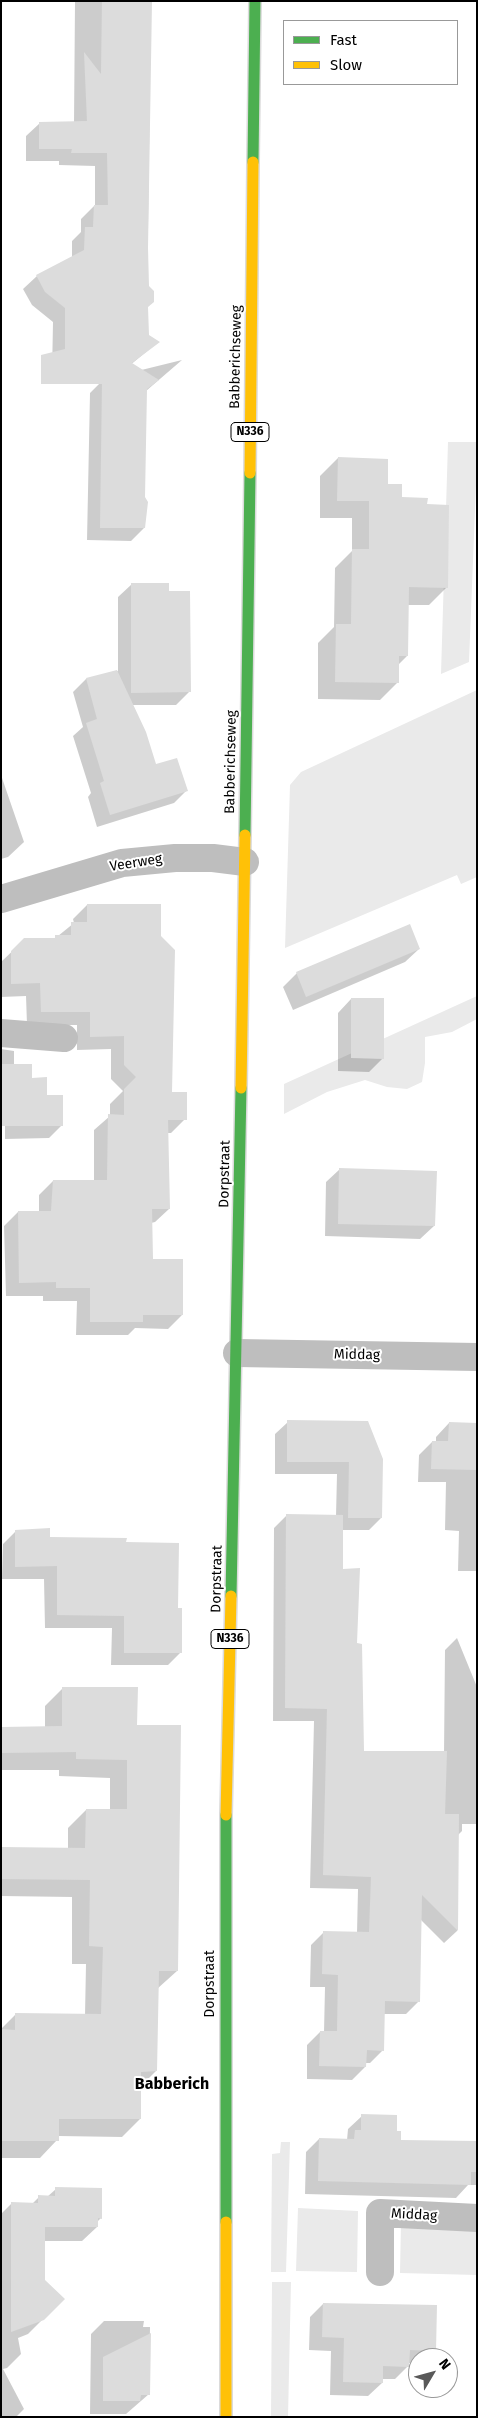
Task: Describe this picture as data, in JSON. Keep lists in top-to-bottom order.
{
  "streets": {
    "main road": ["Babberichseweg", "N336", "Dorpstraat"],
    "street": ["Veerweg", "Middag"]
  },
  "crossings": [
    ["Babberichseweg", "Veerweg"],
    ["Babberichseweg", "Dorpstraat"],
    ["Veerweg", "Dorpstraat"],
    ["Dorpstraat", "Middag"]
  ],
  "districts": ["Babberich"],
  "legend": ["Fast", "Slow"],
  "north": "top right"
}
